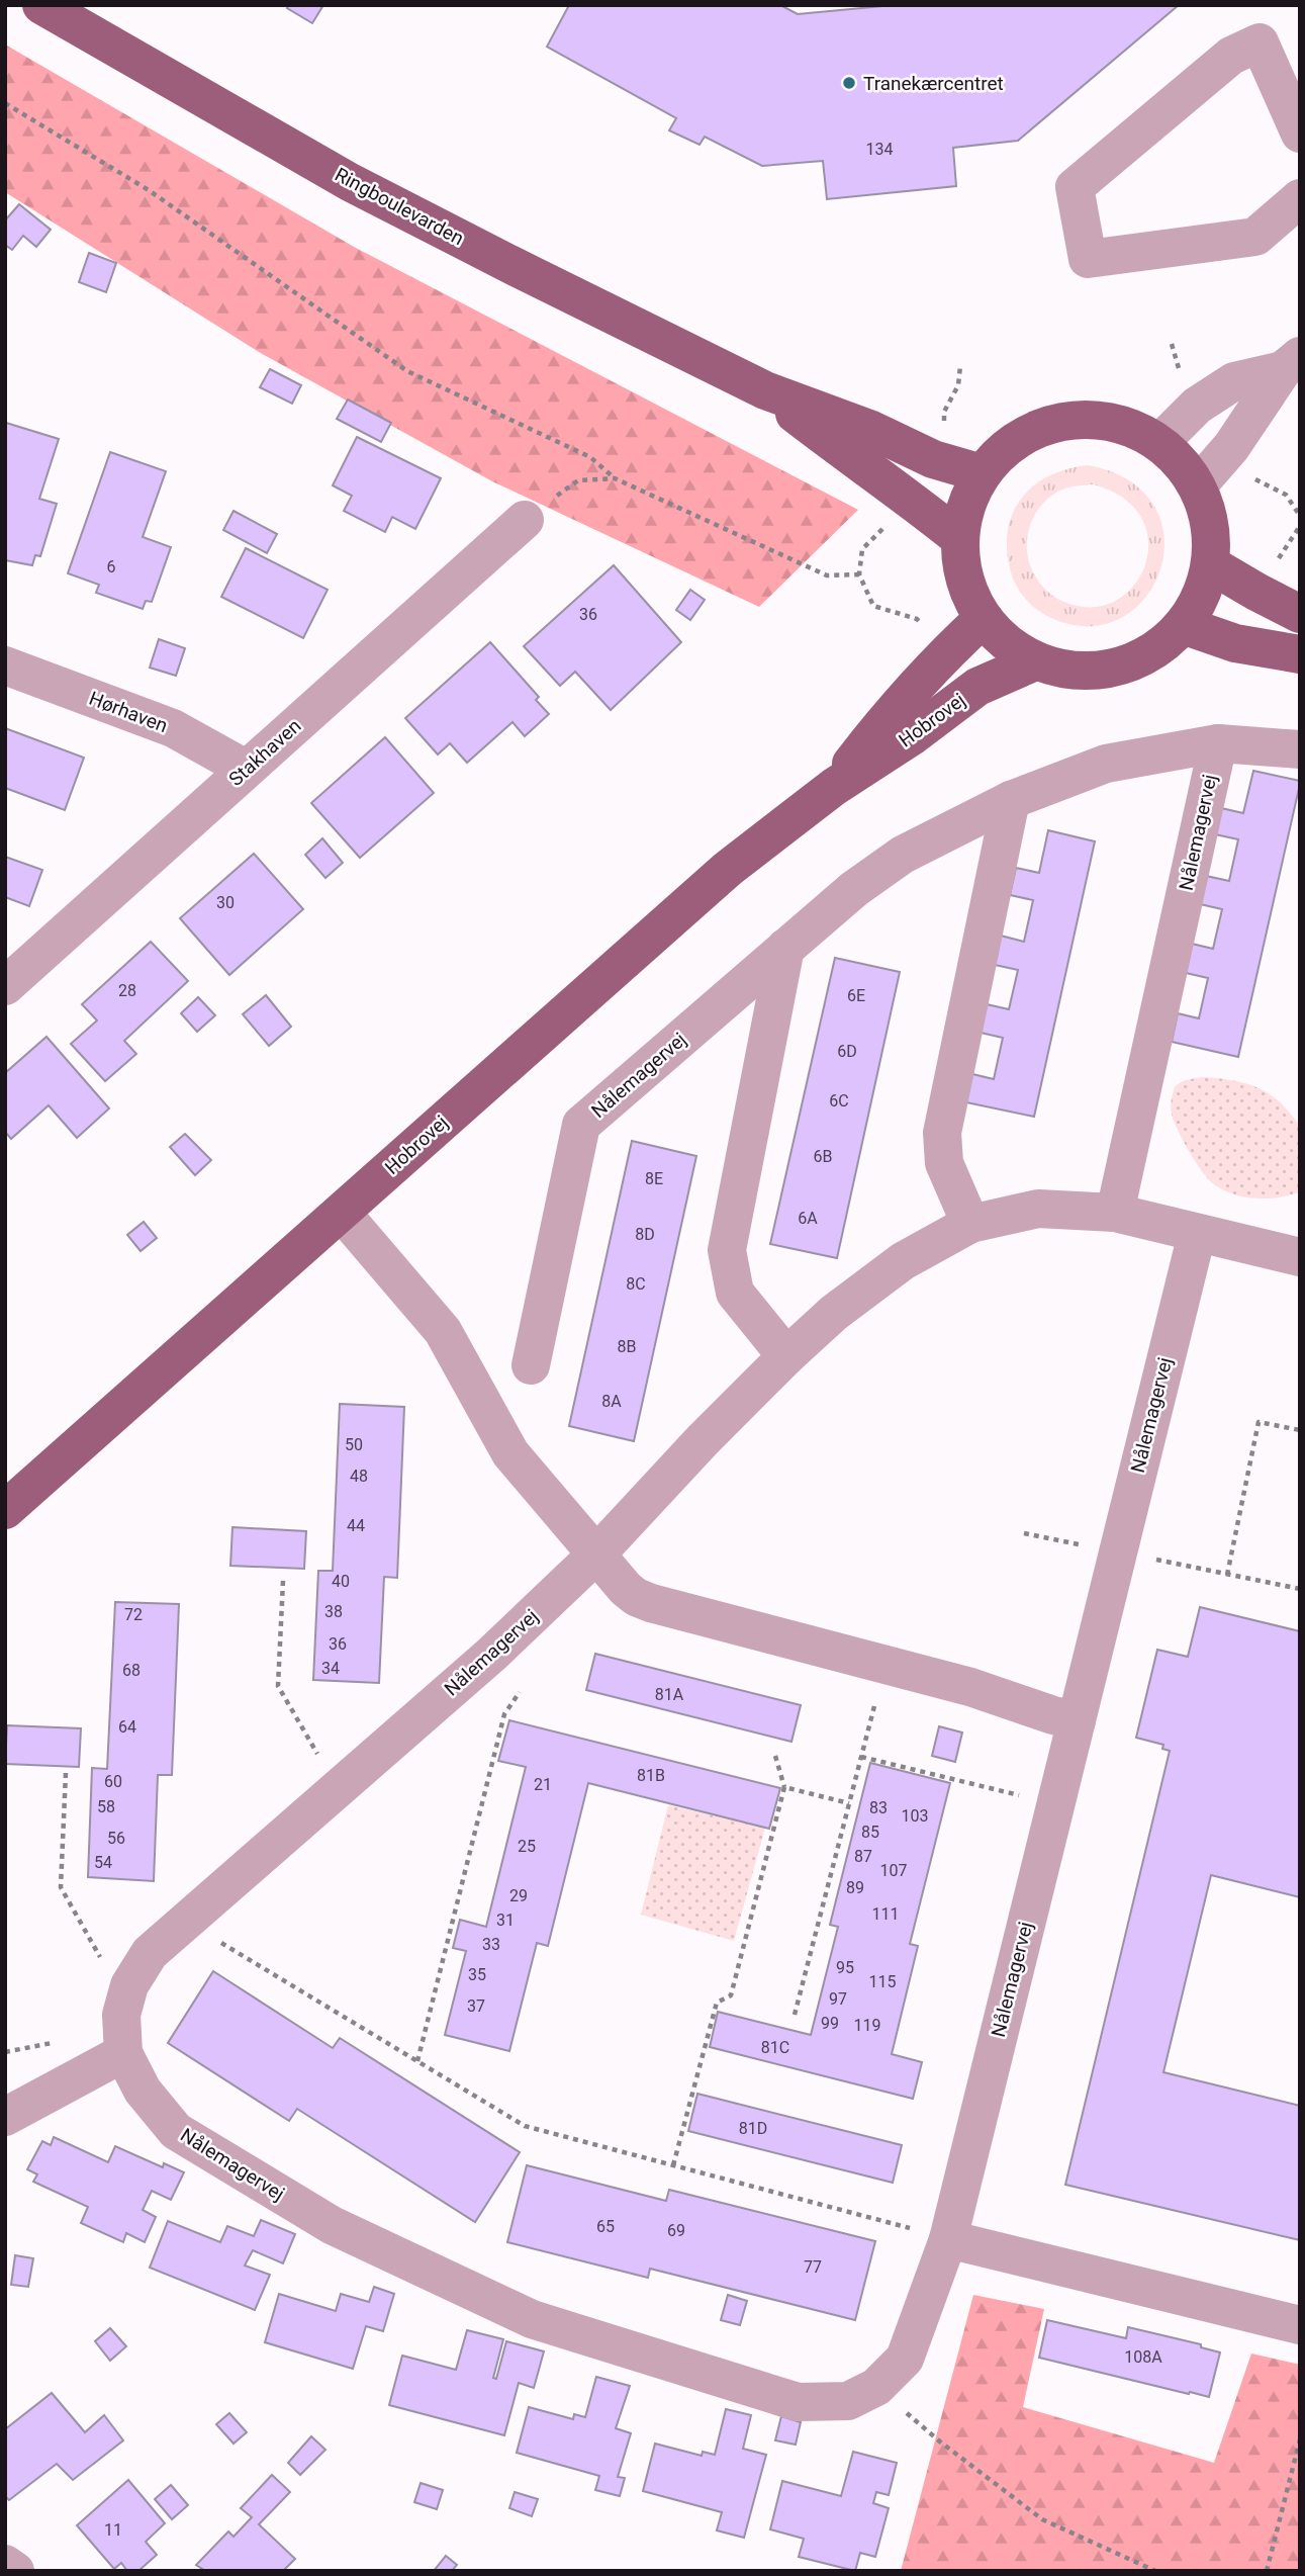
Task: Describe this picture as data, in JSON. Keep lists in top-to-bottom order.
{
  "streets": {
    "main road": ["Ringboulevarden", "Hobrovej"],
    "street": ["Hørhaven", "Stakhaven", "Nålemagervej"]
  },
  "crossings": [
    ["Ringboulevarden", "Hobrovej"],
    ["Hørhaven", "Stakhaven"]
  ],
  "places": ["Tranekærcentret"],
  "house_numbers": [
    "134",
    "6",
    "36",
    "30",
    "28",
    "6E",
    "6D",
    "6C",
    "6B",
    "8E",
    "6A",
    "8D",
    "8C",
    "8B",
    "8A",
    "50",
    "48",
    "44",
    "40",
    "38",
    "72",
    "36",
    "34",
    "68",
    "81A",
    "64",
    "81B",
    "60",
    "21",
    "58",
    "83",
    "103",
    "85",
    "56",
    "25",
    "87",
    "54",
    "107",
    "89",
    "29",
    "111",
    "31",
    "33",
    "95",
    "35",
    "115",
    "97",
    "37",
    "99",
    "119",
    "81C",
    "81D",
    "65",
    "69",
    "77",
    "108A",
    "11"
  ]
}
